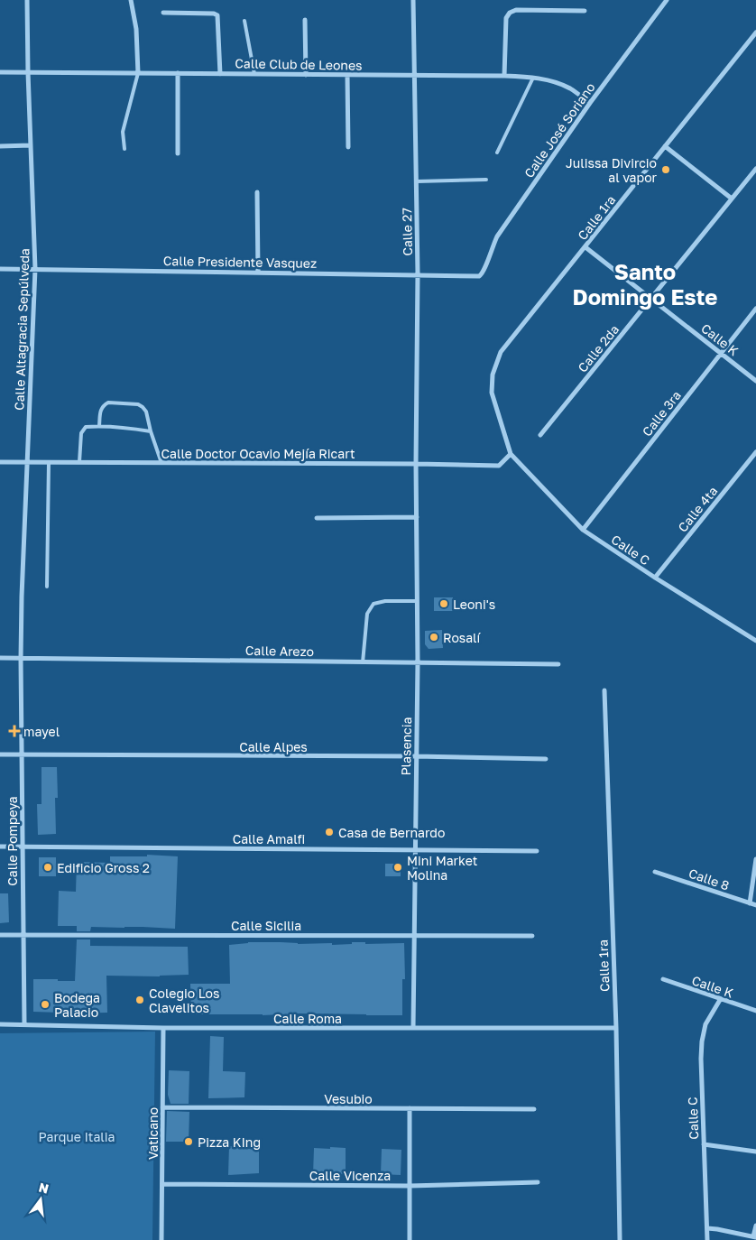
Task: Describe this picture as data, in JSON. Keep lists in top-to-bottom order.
{
  "streets": {
    "street": [
      "Calle Club de Leones",
      "Calle José Soriano",
      "Calle 1ra",
      "Calle 27",
      "Calle Presidente Vasquez",
      "Calle Altagracia Sepúlveda",
      "Calle K",
      "Calle 2da",
      "Calle 3ra",
      "Calle Doctor Ocavio Mejía Ricart",
      "Calle 4ta",
      "Calle C",
      "Calle Arezo",
      "Calle Alpes",
      "Plasencia",
      "Calle Amalfi",
      "Calle Pompeya",
      "Calle 8",
      "Calle Sicilia",
      "Calle Roma",
      "Vesubio",
      "Vaticano",
      "Calle Vicenza"
    ]
  },
  "crossings": [
    ["Calle Club de Leones", "Calle José Soriano"],
    ["Calle Club de Leones", "Calle 27"],
    ["Calle Club de Leones", "Calle Altagracia Sepúlveda"],
    ["Calle José Soriano", "Calle Presidente Vasquez"],
    ["Calle 1ra", "Calle K"],
    ["Calle 1ra", "Calle Doctor Ocavio Mejía Ricart"],
    ["Calle 1ra", "Calle C"],
    ["Calle 1ra", "Calle Roma"],
    ["Calle 27", "Calle Presidente Vasquez"],
    ["Calle 27", "Calle Doctor Ocavio Mejía Ricart"],
    ["Calle 27", "Plasencia"],
    ["Calle Presidente Vasquez", "Calle Altagracia Sepúlveda"],
    ["Calle Altagracia Sepúlveda", "Calle Doctor Ocavio Mejía Ricart"],
    ["Calle Altagracia Sepúlveda", "Calle Arezo"],
    ["Calle Altagracia Sepúlveda", "Calle Pompeya"],
    ["Calle K", "Calle 2da"],
    ["Calle K", "Calle 3ra"],
    ["Calle K", "Calle C"],
    ["Calle 3ra", "Calle C"],
    ["Calle Doctor Ocavio Mejía Ricart", "Calle C"],
    ["Calle Doctor Ocavio Mejía Ricart", "Plasencia"],
    ["Calle 4ta", "Calle C"],
    ["Calle Arezo", "Plasencia"],
    ["Calle Arezo", "Calle Pompeya"],
    ["Calle Alpes", "Plasencia"],
    ["Calle Alpes", "Calle Pompeya"],
    ["Plasencia", "Calle Amalfi"],
    ["Plasencia", "Calle Sicilia"],
    ["Plasencia", "Calle Roma"],
    ["Calle Amalfi", "Calle Pompeya"],
    ["Calle Pompeya", "Calle Sicilia"],
    ["Calle Pompeya", "Calle Roma"],
    ["Calle Roma", "Vaticano"],
    ["Vesubio", "Vaticano"],
    ["Vaticano", "Calle Vicenza"]
  ],
  "districts": ["Santo Domingo Este"],
  "parks": ["Parque Italia"],
  "places": {
    "other": [
      "Julissa Divircio al vapor",
      "Leoni's",
      "Rosalí",
      "Casa de Bernardo",
      "Edificio Gross 2",
      "Mini Market Molina",
      "Colegio Los Clavelitos",
      "Bodega Palacio",
      "Pizza KIng"
    ],
    "health": ["mayel"]
  },
  "north": "top"
}
